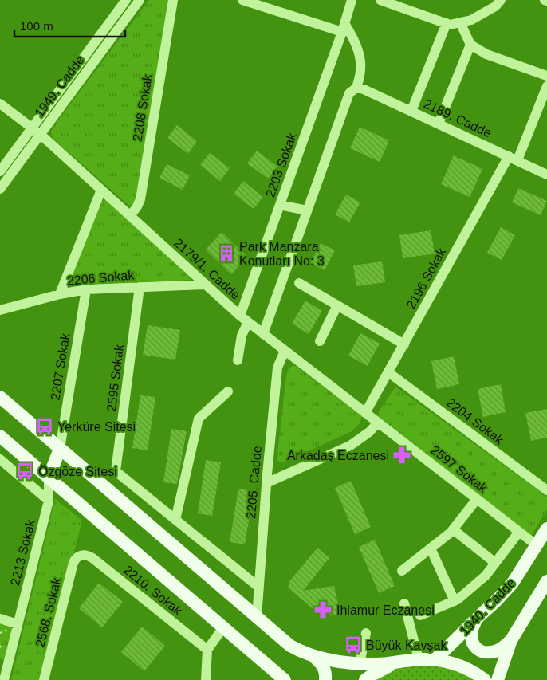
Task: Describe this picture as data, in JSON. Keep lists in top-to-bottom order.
{
  "streets": {
    "main road": ["1940. Cadde"],
    "street": [
      "1949. Cadde",
      "2208 Sokak",
      "2189. Cadde",
      "2203 Sokak",
      "2179/1. Cadde",
      "2206 Sokak",
      "2196 Sokak",
      "2207 Sokak",
      "2595 Sokak",
      "2204 Sokak",
      "2597 Sokak",
      "2205. Cadde",
      "2213 Sokak",
      "2210. Sokak",
      "2568. Sokak"
    ]
  },
  "crossings": [
    ["1949. Cadde", "2179/1. Cadde"],
    ["2208 Sokak", "2179/1. Cadde"],
    ["2189. Cadde", "2196 Sokak"],
    ["2203 Sokak", "2179/1. Cadde"],
    ["2179/1. Cadde", "2206 Sokak"],
    ["2179/1. Cadde", "2196 Sokak"],
    ["2179/1. Cadde", "2597 Sokak"],
    ["2179/1. Cadde", "2205. Cadde"],
    ["2206 Sokak", "2207 Sokak"],
    ["2206 Sokak", "2595 Sokak"],
    ["2196 Sokak", "2204 Sokak"],
    ["2196 Sokak", "2597 Sokak"],
    ["2597 Sokak", "1940. Cadde"],
    ["2210. Sokak", "2568. Sokak"]
  ],
  "places": {
    "building": ["Park Manzara Konutları No: 3"],
    "bus stop": ["Yerküre Sitesi", "Özgöze Sitesi", "Büyük Kavşak"],
    "pharmacy": ["Arkadaş Eczanesi", "Ihlamur Eczanesi"]
  },
  "scale_bar": "100 m"
}
